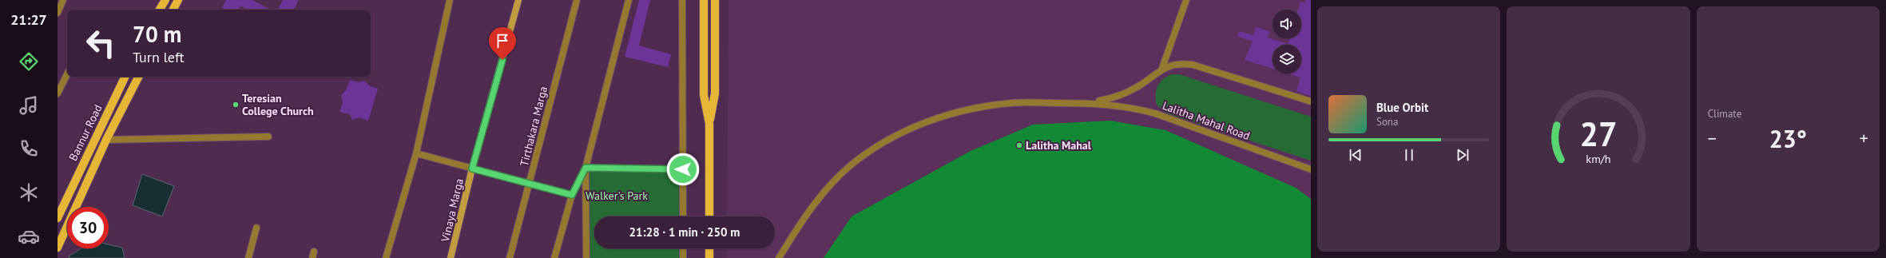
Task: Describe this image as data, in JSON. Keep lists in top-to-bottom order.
{
  "streets": {
    "main road": ["Bannur Road"],
    "street": ["Lalitha Mahal Road", "Tirthakara Marga", "Vinaya Marga"]
  },
  "parks": ["Walker's Park"],
  "places": ["Teresian College Church", "Lalitha Mahal"],
  "page": {
    "tabs": "21:27",
    "tile": "Climate",
    "turn": ["70 m", "Turn left"],
    "song": ["Blue Orbit", "Sona"],
    "heat": ["−", "23°", "+"],
    "limit": "30",
    "trip": "21:28 · 1 min · 250 m",
    "gauge": ["27", "km/h"]
  }
}
